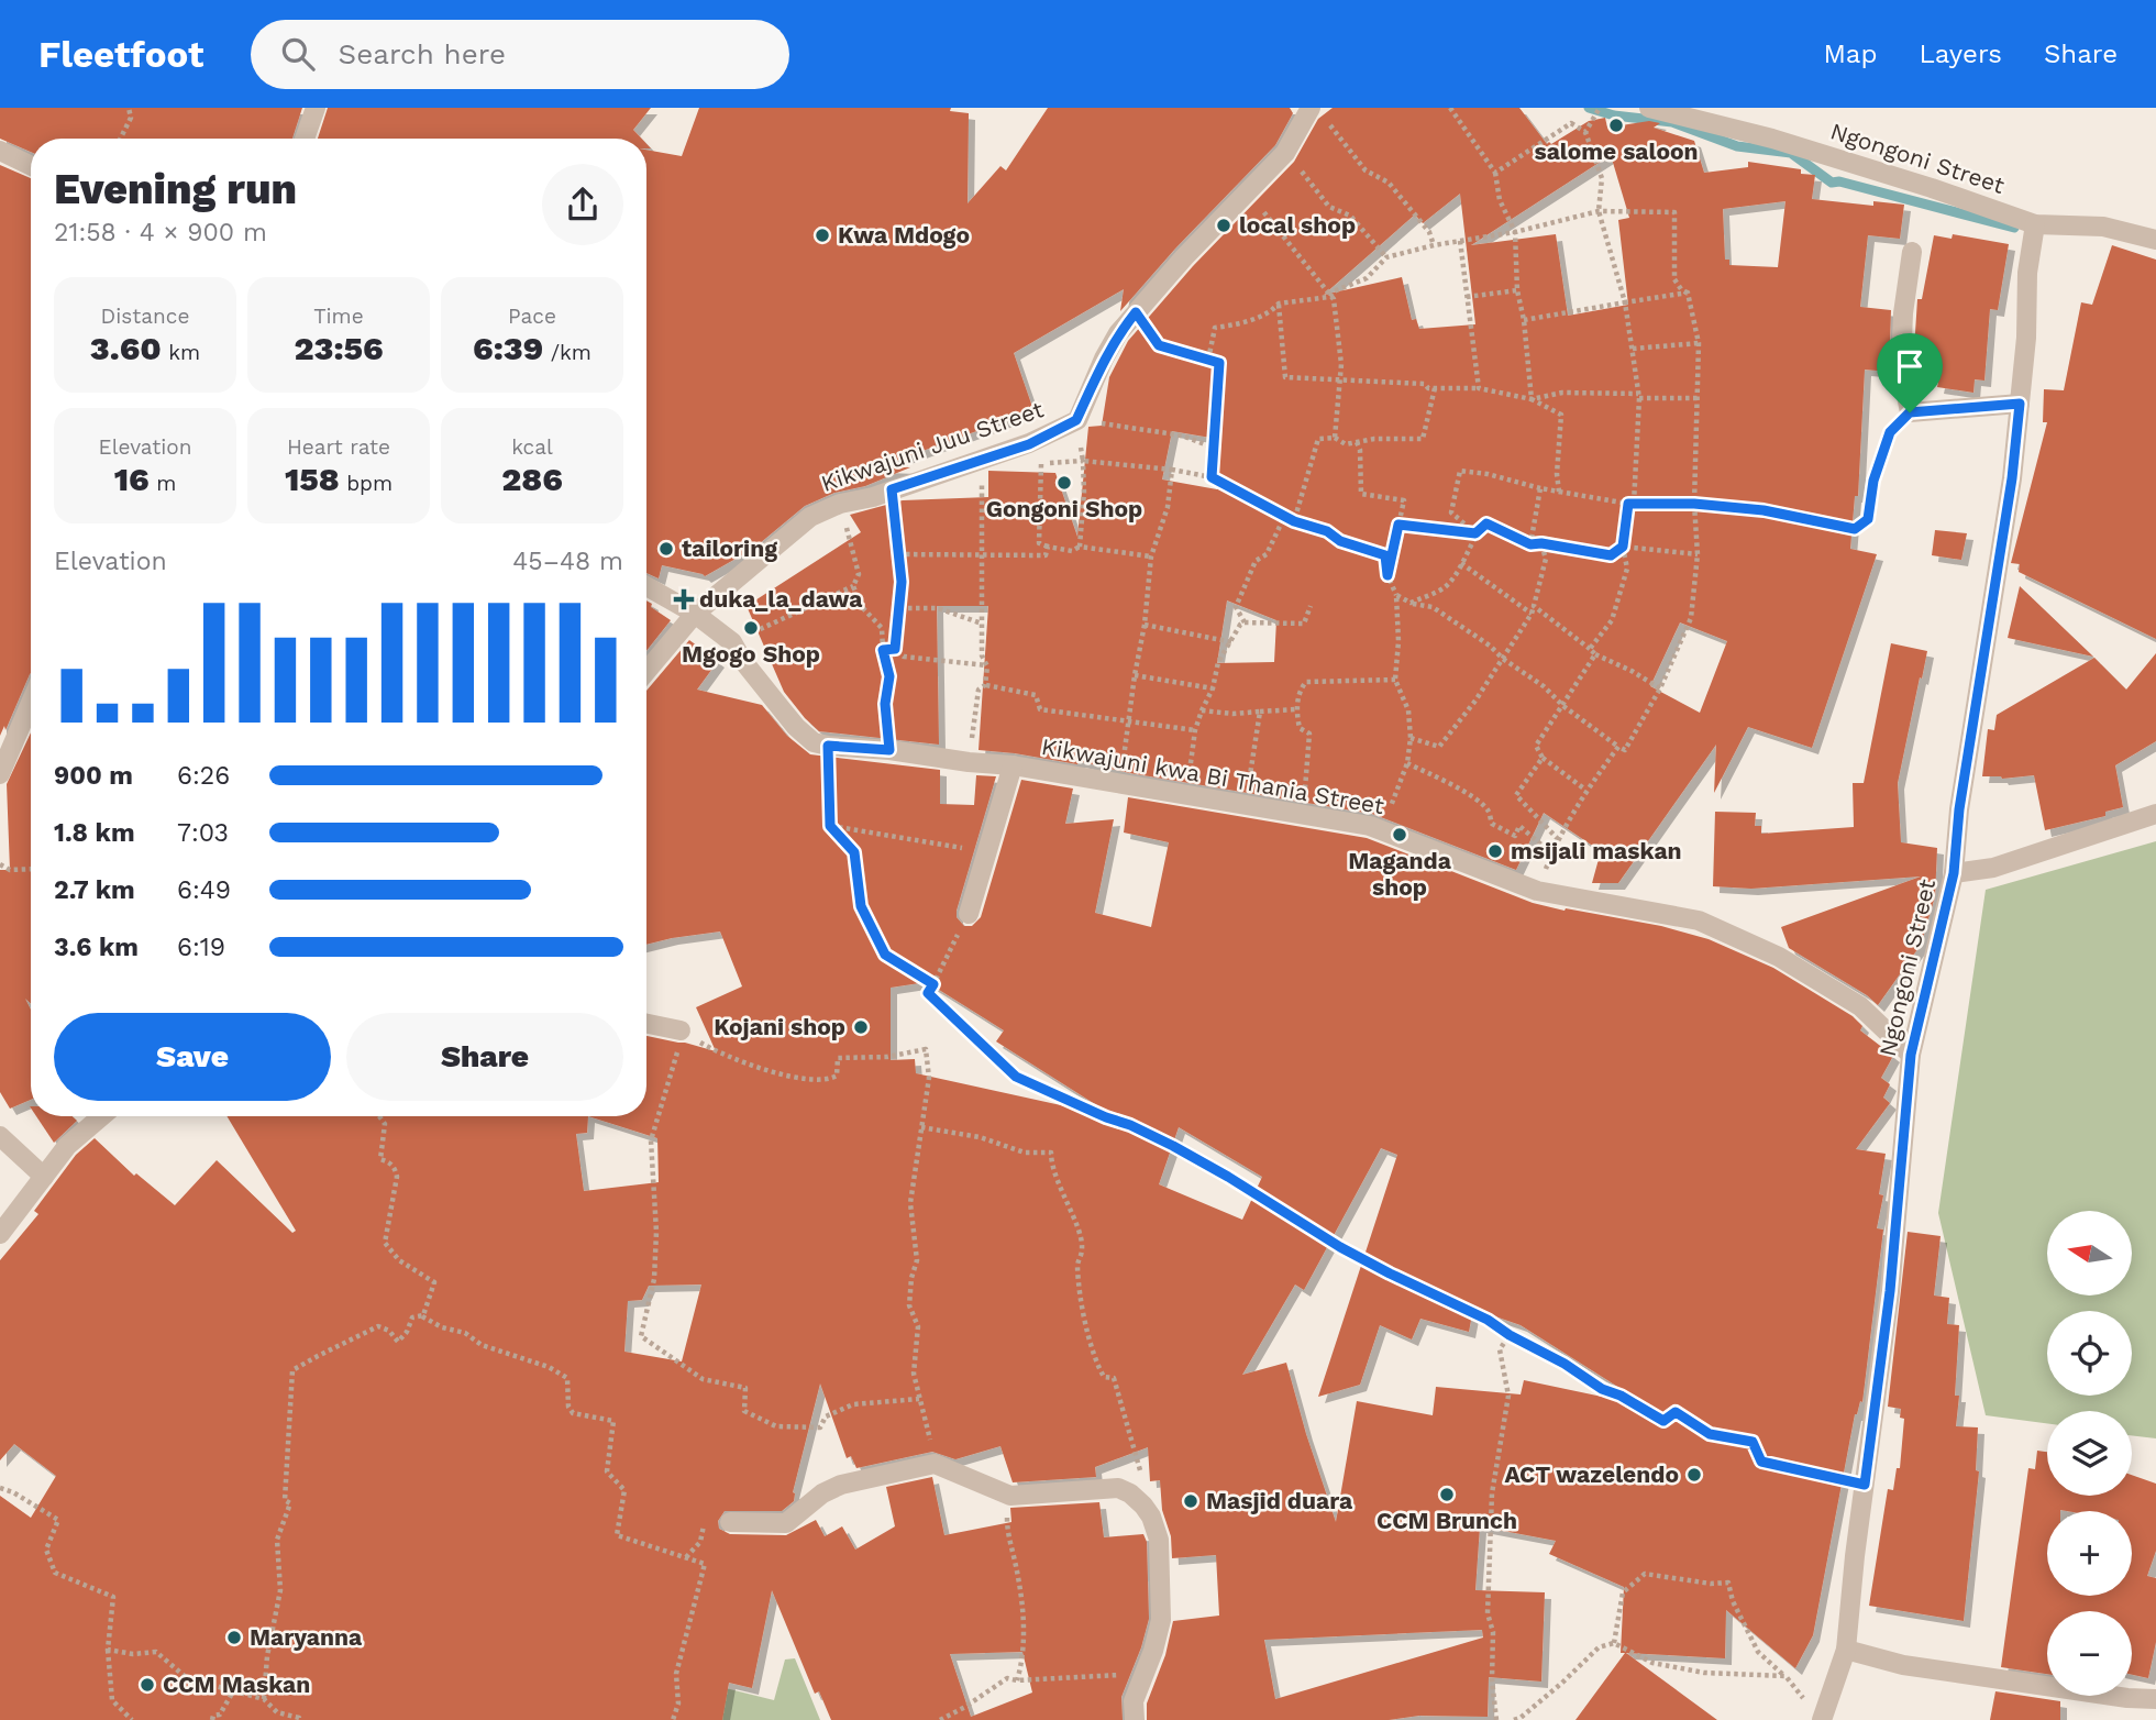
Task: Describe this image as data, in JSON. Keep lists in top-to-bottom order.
{
  "streets": {
    "street": ["Ngongoni Street", "Kikwajuni Juu Street", "Kikwajuni kwa Bi Thania Street"]
  },
  "crossings": [
    ["Ngongoni Street", "Kikwajuni kwa Bi Thania Street"],
    ["Kikwajuni Juu Street", "Kikwajuni kwa Bi Thania Street"]
  ],
  "places": {
    "other": [
      "salome saloon",
      "local shop",
      "Kwa Mdogo",
      "Gongoni Shop",
      "tailoring",
      "Mgogo Shop",
      "Maganda shop",
      "msijali maskan",
      "Kojani shop",
      "ACT wazelendo",
      "CCM Brunch",
      "Masjid duara",
      "Maryanna",
      "CCM Maskan"
    ],
    "health": ["duka_la_dawa"]
  },
  "north": "left",
  "page": {
    "header": "Fleetfoot",
    "search": "Search here",
    "nav": ["Map", "Layers", "Share"],
    "heading": ["Evening run", "21:58 · 4 × 900 m"],
    "stats": [
      ["Distance", "3.60 km"],
      ["Time", "23:56"],
      ["Pace", "6:39 /km"],
      ["Elevation", "16 m"],
      ["Heart rate", "158 bpm"],
      ["kcal", "286"]
    ],
    "chart": ["Elevation", "45–48 m"],
    "list": [
      {
        "name": "900 m",
        "note": "6:26"
      },
      {
        "name": "1.8 km",
        "note": "7:03"
      },
      {
        "name": "2.7 km",
        "note": "6:49"
      },
      {
        "name": "3.6 km",
        "note": "6:19"
      }
    ],
    "buttons": ["Save", "Share"],
    "map_buttons": ["+", "−"]
  }
}
